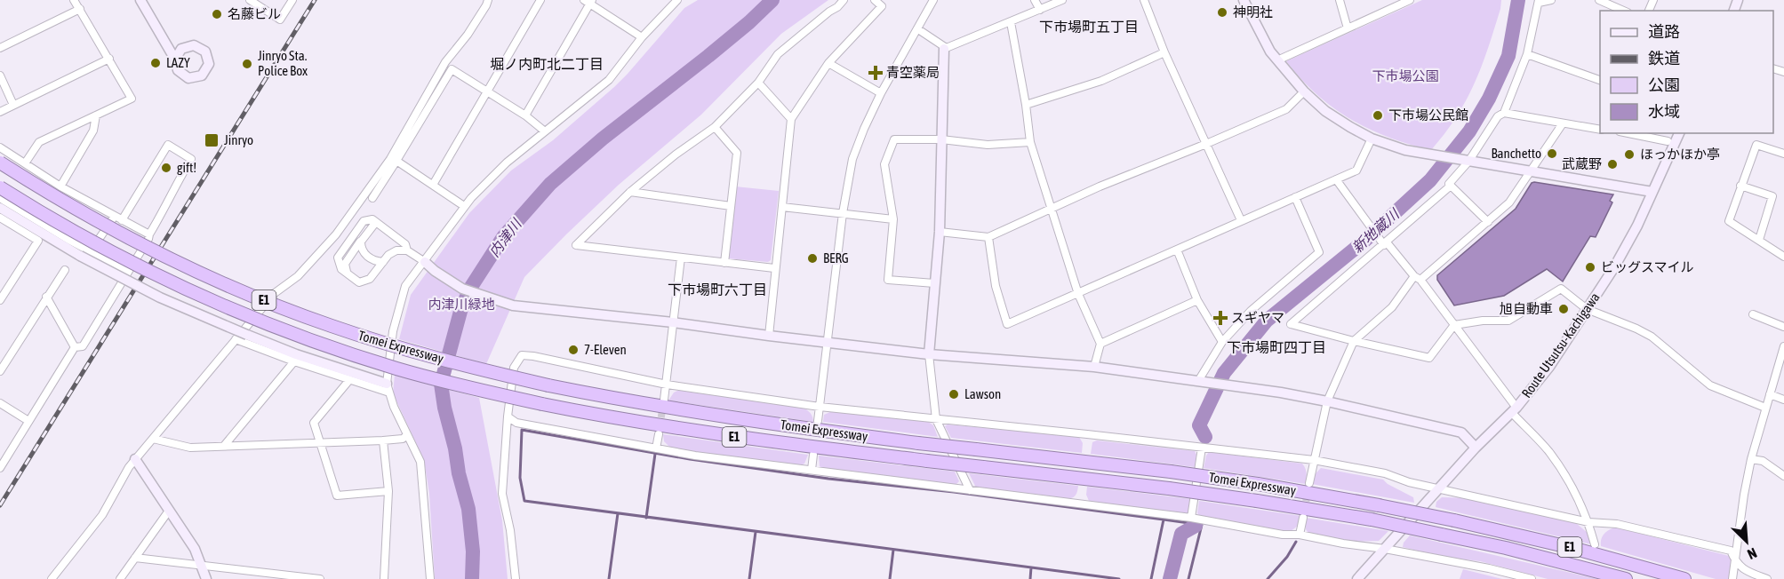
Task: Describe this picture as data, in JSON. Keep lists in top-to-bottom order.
{
  "streets": {
    "highway": ["E1", "Tomei Expressway"],
    "street": ["Route Utsutsu-Kachigawa"]
  },
  "districts": [
    "下市場町五丁目",
    "堀ノ内町北二丁目",
    "下市場町六丁目",
    "下市場町四丁目"
  ],
  "water": ["新地蔵川", "内津川"],
  "parks": ["下市場公園", "内津川緑地"],
  "places": {
    "other": [
      "神明社",
      "名藤ビル",
      "LAZY",
      "Jinryo Sta. Police Box",
      "下市場公民館",
      "Banchetto",
      "ほっかほか亭",
      "武蔵野",
      "gift!",
      "BERG",
      "ビッグスマイル",
      "旭自動車",
      "7-Eleven",
      "Lawson"
    ],
    "health": ["青空薬局", "スギヤマ"],
    "transit": ["Jinryo"]
  },
  "legend": [
    "道路",
    "鉄道",
    "公園",
    "水域"
  ],
  "north": "bottom right"
}
